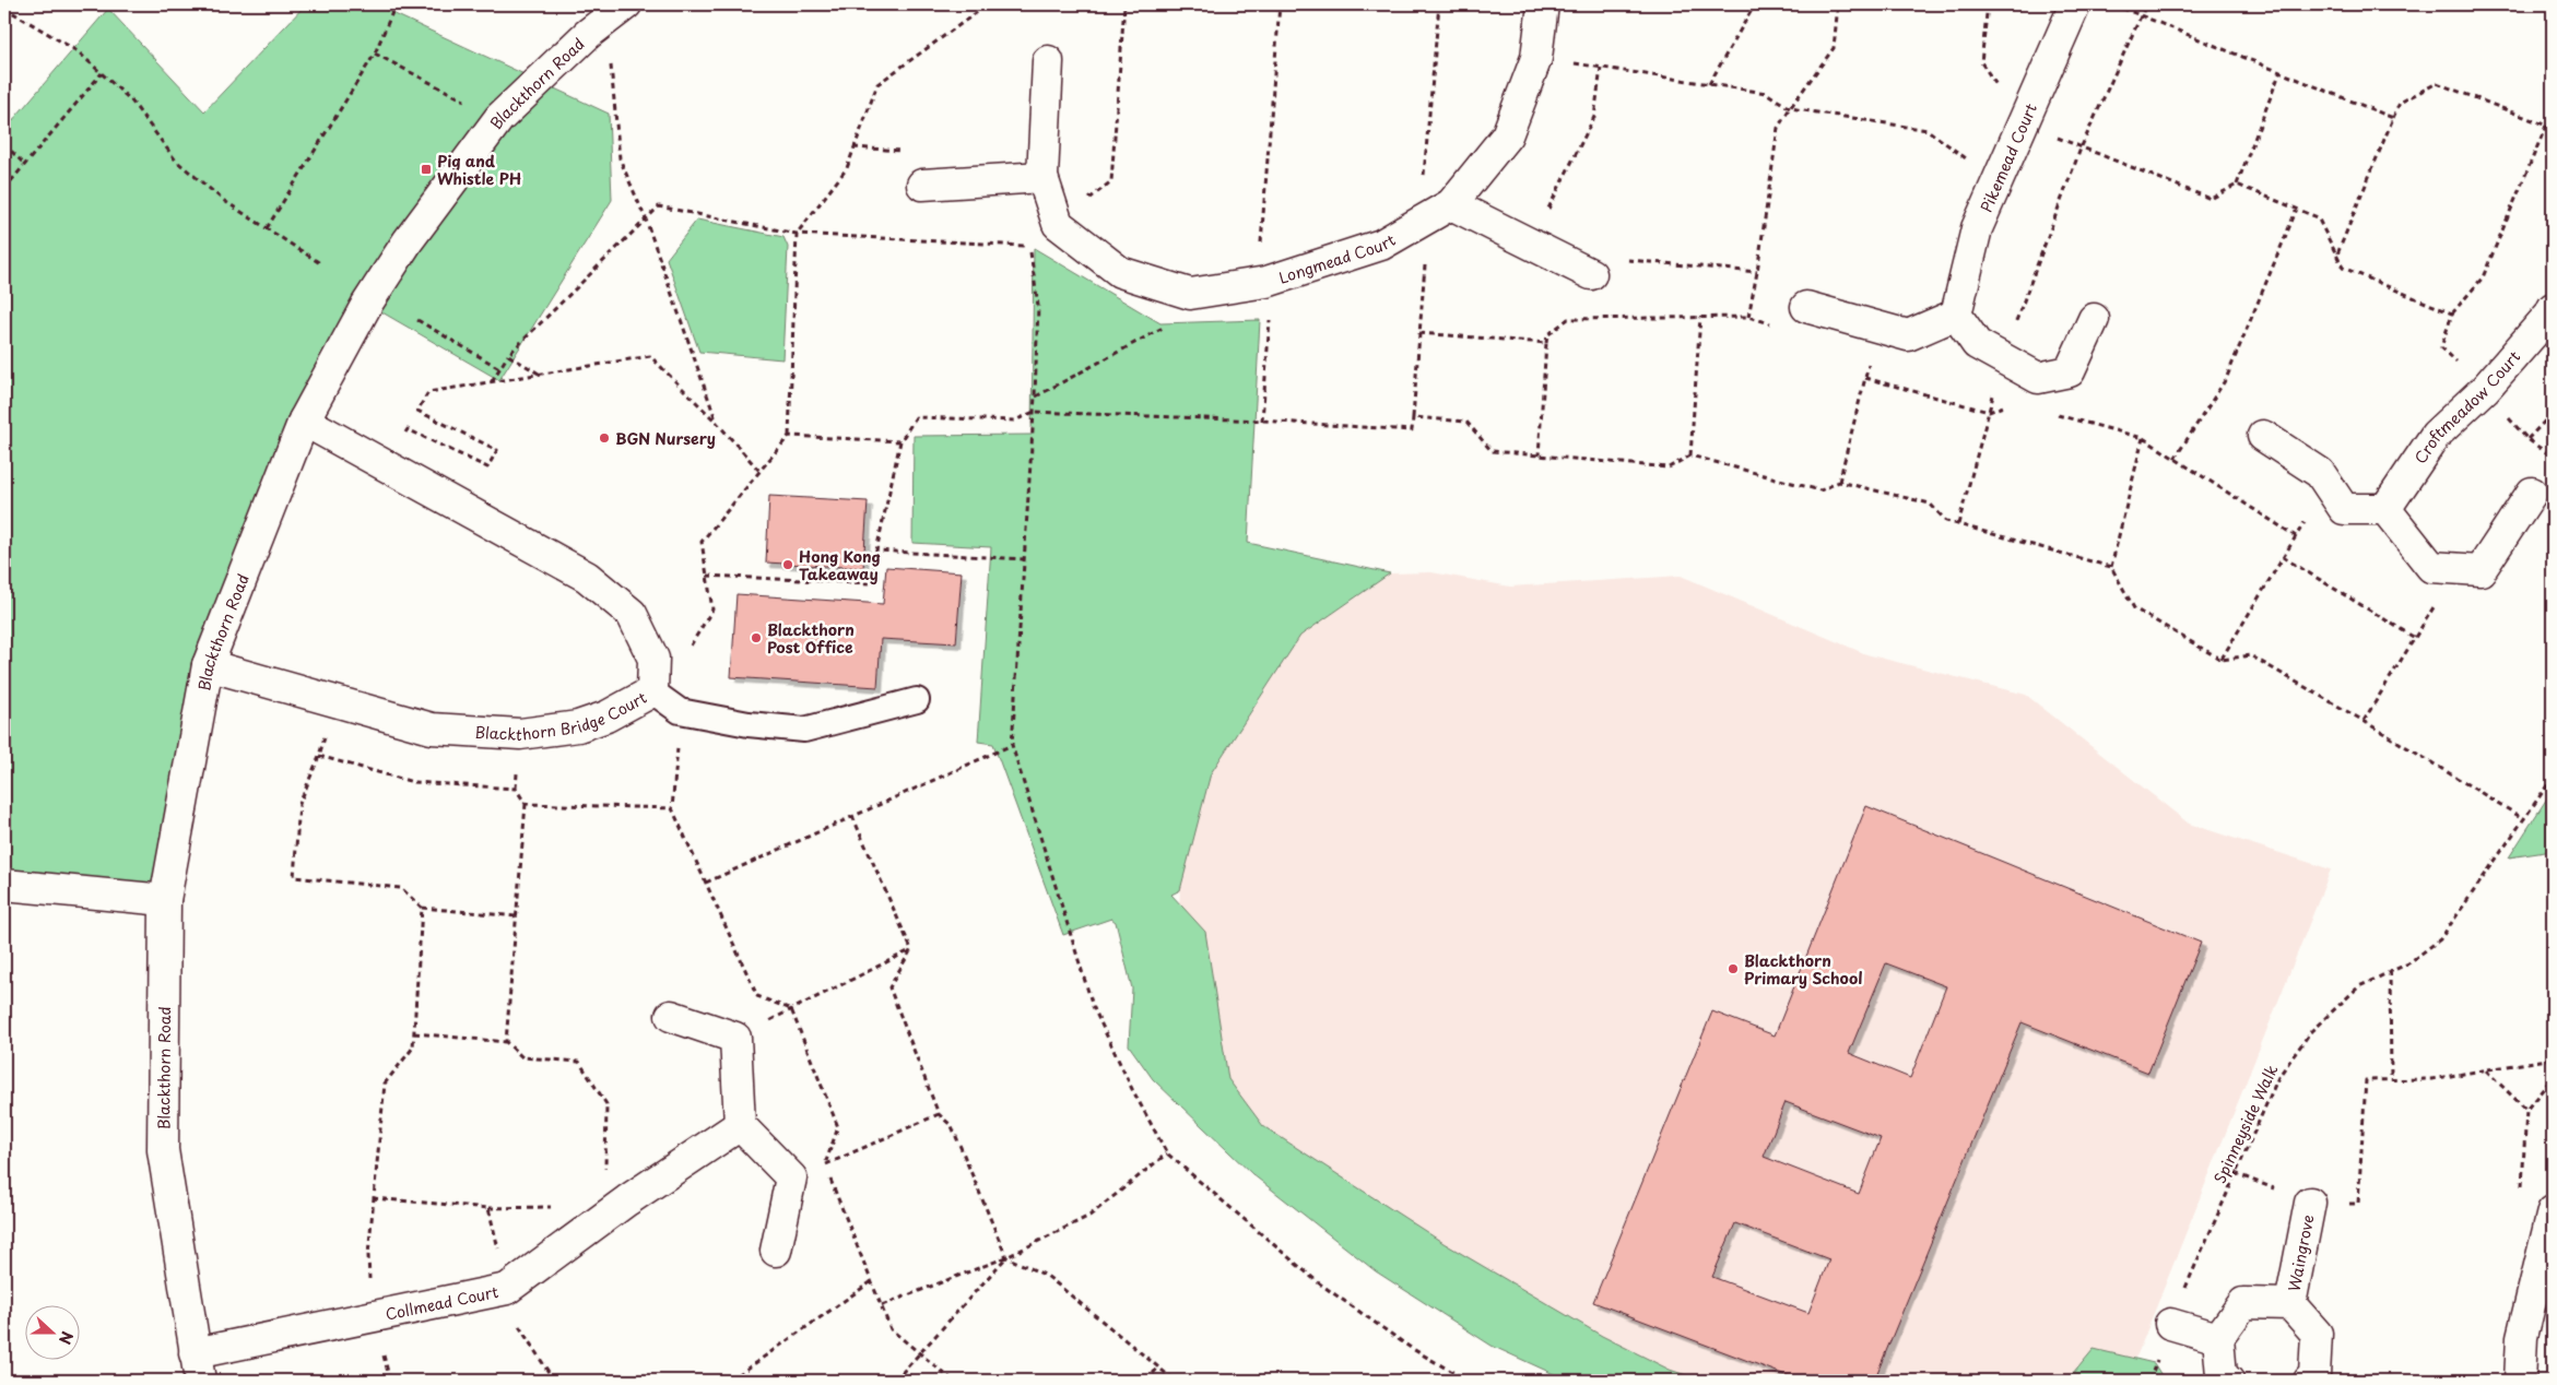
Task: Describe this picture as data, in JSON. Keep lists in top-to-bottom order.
{
  "streets": {
    "street": [
      "Blackthorn Road",
      "Pikemead Court",
      "Longmead Court",
      "Croftmeadow Court",
      "Blackthorn Bridge Court",
      "Waingrove",
      "Collmead Court"
    ],
    "path": ["Spinneyside Walk"]
  },
  "crossings": [
    ["Blackthorn Road", "Blackthorn Bridge Court"],
    ["Blackthorn Road", "Collmead Court"]
  ],
  "places": {
    "transit": ["Pig and Whistle PH"],
    "other": [
      "BGN Nursery",
      "Hong Kong Takeaway",
      "Blackthorn Post Office",
      "Blackthorn Primary School"
    ]
  },
  "north": "right"
}
